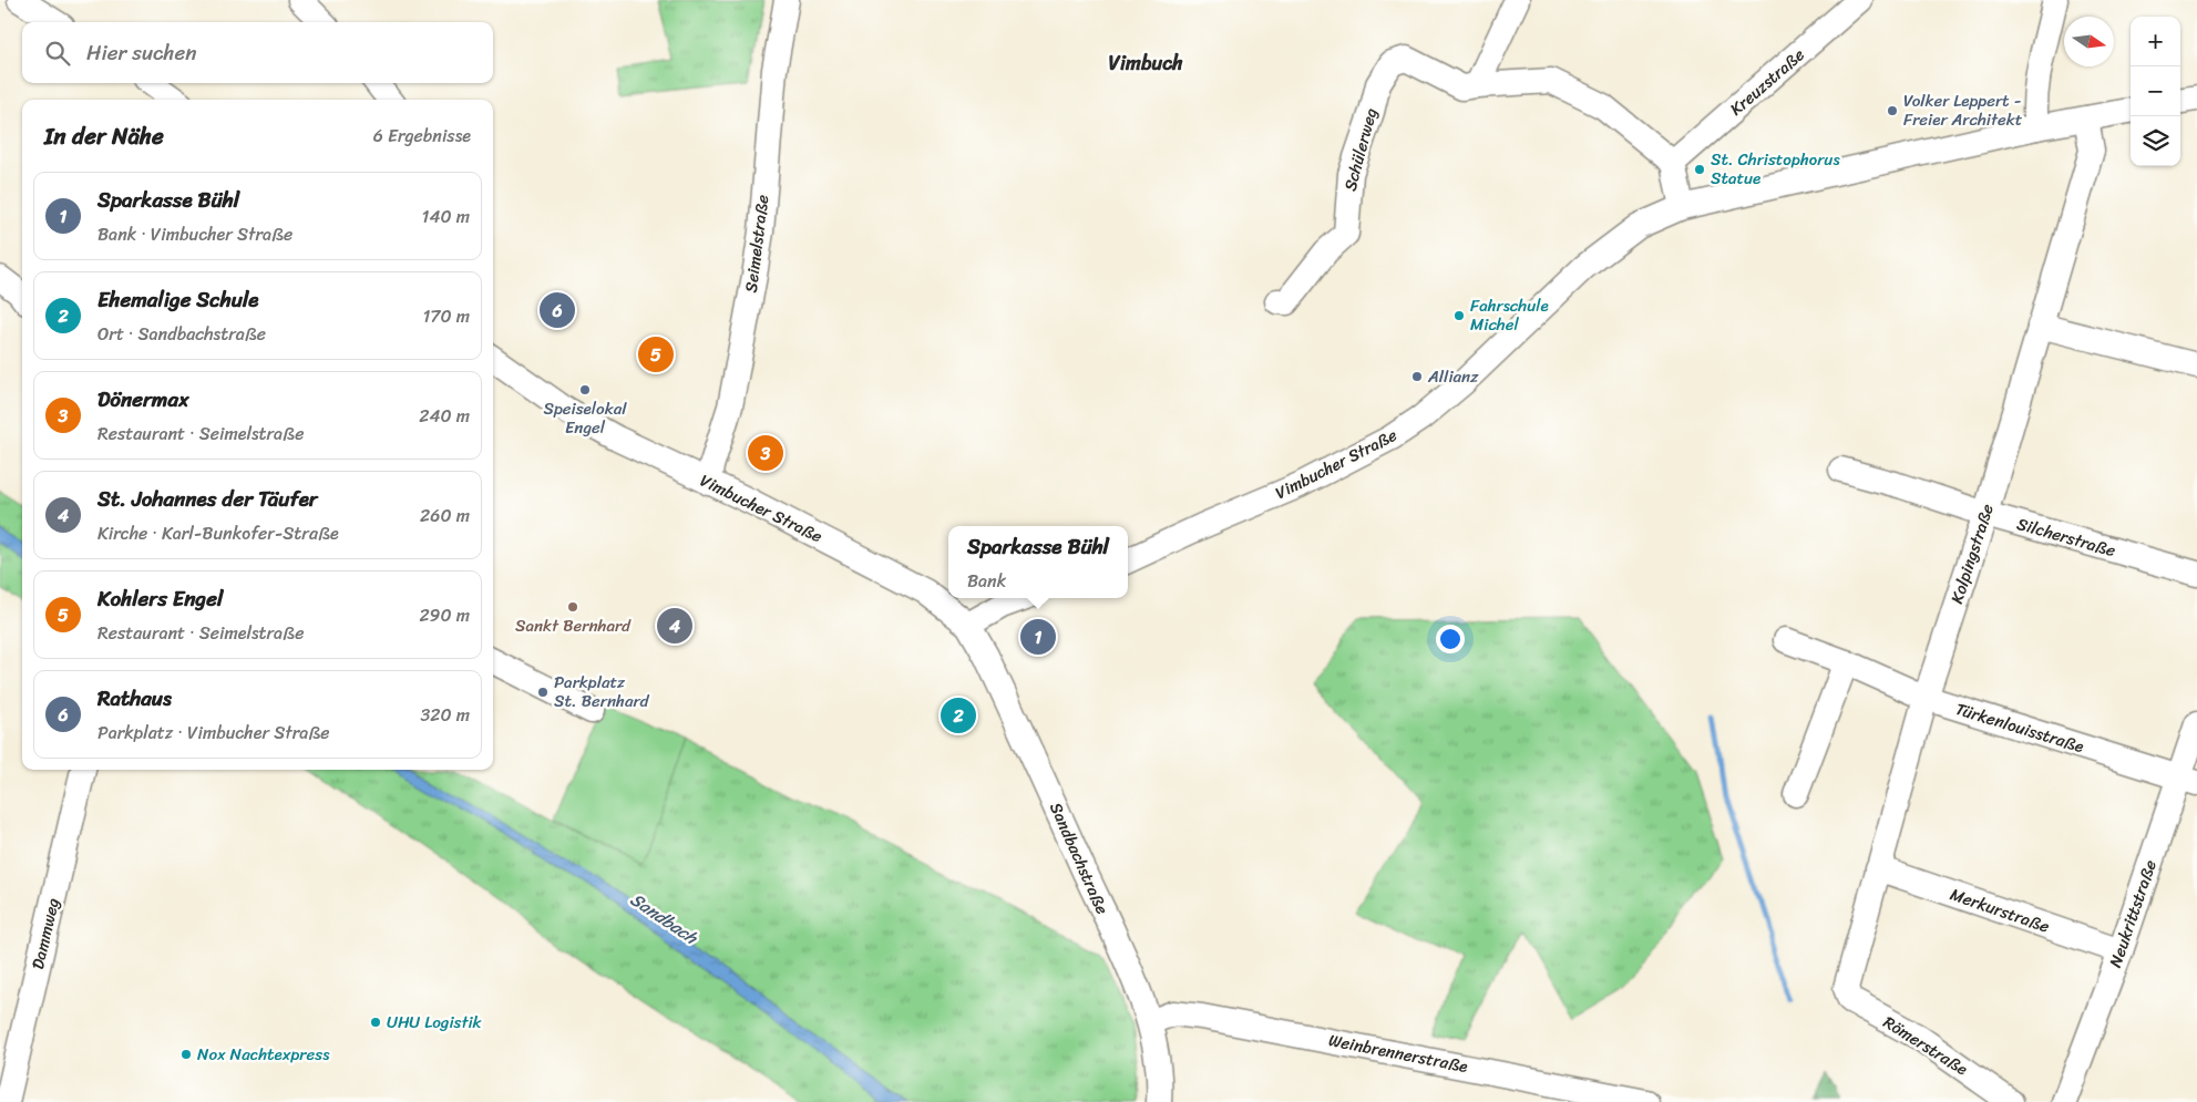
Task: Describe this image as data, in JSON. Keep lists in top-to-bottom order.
{
  "streets": {
    "street": [
      "Kreuzstraße",
      "Schülerweg",
      "Seimelstraße",
      "Vimbucher Straße",
      "Silcherstraße",
      "Kolpingstraße",
      "Türkenlouisstraße",
      "Sandbachstraße",
      "Merkurstraße",
      "Neukrittstraße",
      "Dammweg",
      "Römerstraße",
      "Weinbrennerstraße"
    ]
  },
  "crossings": [
    ["Kreuzstraße", "Schülerweg"],
    ["Seimelstraße", "Vimbucher Straße"],
    ["Vimbucher Straße", "Kolpingstraße"],
    ["Vimbucher Straße", "Sandbachstraße"],
    ["Silcherstraße", "Kolpingstraße"],
    ["Kolpingstraße", "Türkenlouisstraße"],
    ["Kolpingstraße", "Merkurstraße"],
    ["Kolpingstraße", "Römerstraße"],
    ["Türkenlouisstraße", "Neukrittstraße"],
    ["Sandbachstraße", "Weinbrennerstraße"],
    ["Merkurstraße", "Neukrittstraße"]
  ],
  "districts": ["Vimbuch"],
  "water": ["Sandbach"],
  "places": [
    "Volker Leppert - Freier Architekt",
    "St. Christophorus Statue",
    "Fahrschule Michel",
    "Allianz",
    "Speiselokal Engel",
    "Sankt Bernhard",
    "Parkplatz St. Bernhard",
    "UHU Logistik",
    "Nox Nachtexpress"
  ],
  "north": "right",
  "page": {
    "map_buttons": ["+", "−"],
    "search": "Hier suchen",
    "heading": ["In der Nähe", "6 Ergebnisse"],
    "list": [
      {
        "mark": "1",
        "name": "Sparkasse Bühl",
        "note": "Bank · Vimbucher Straße",
        "value": "140 m"
      },
      {
        "mark": "2",
        "name": "Ehemalige Schule",
        "note": "Ort · Sandbachstraße",
        "value": "170 m"
      },
      {
        "mark": "3",
        "name": "Dönermax",
        "note": "Restaurant · Seimelstraße",
        "value": "240 m"
      },
      {
        "mark": "4",
        "name": "St. Johannes der Täufer",
        "note": "Kirche · Karl-Bunkofer-Straße",
        "value": "260 m"
      },
      {
        "mark": "5",
        "name": "Kohlers Engel",
        "note": "Restaurant · Seimelstraße",
        "value": "290 m"
      },
      {
        "mark": "6",
        "name": "Rathaus",
        "note": "Parkplatz · Vimbucher Straße",
        "value": "320 m"
      }
    ],
    "pins": [
      "6",
      "5",
      "3",
      "4",
      "1",
      "2"
    ],
    "popup": ["Sparkasse Bühl", "Bank"]
  }
}
